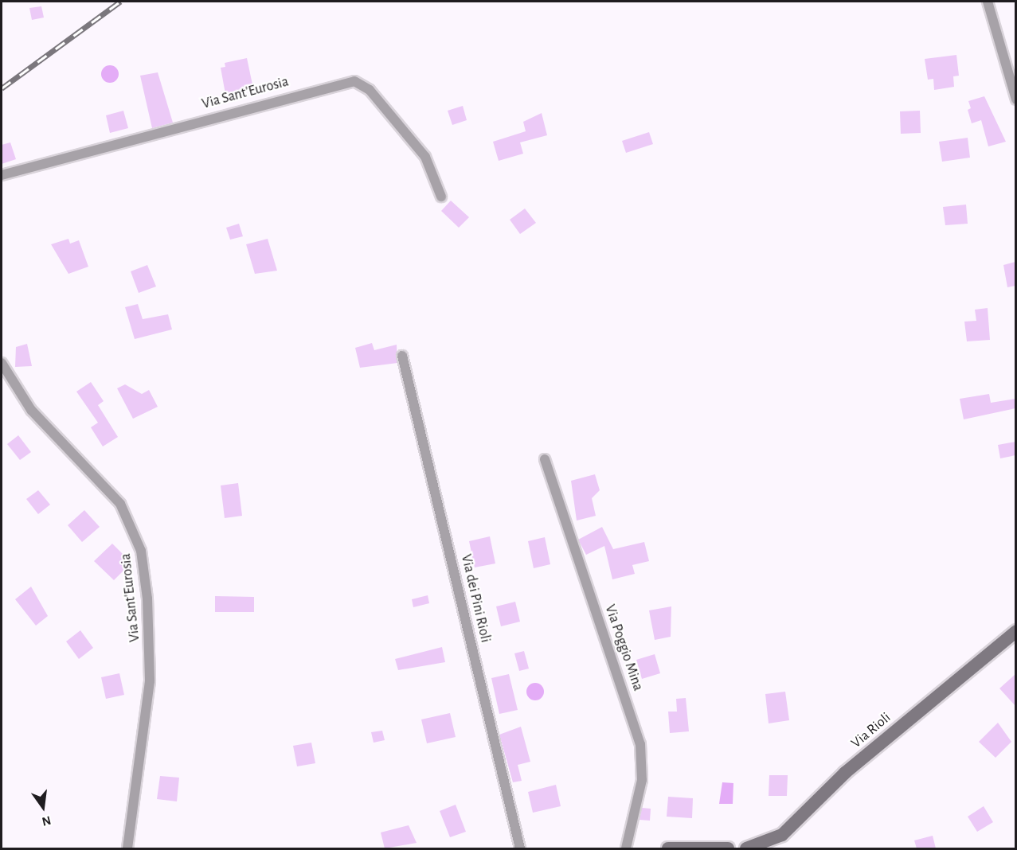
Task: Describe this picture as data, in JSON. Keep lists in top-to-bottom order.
{
  "streets": {
    "main road": ["Via Rioli"],
    "street": ["Via Sant'Eurosia", "Via dei Pini Rioli", "Via Poggio Mina"]
  },
  "north": "bottom"
}
